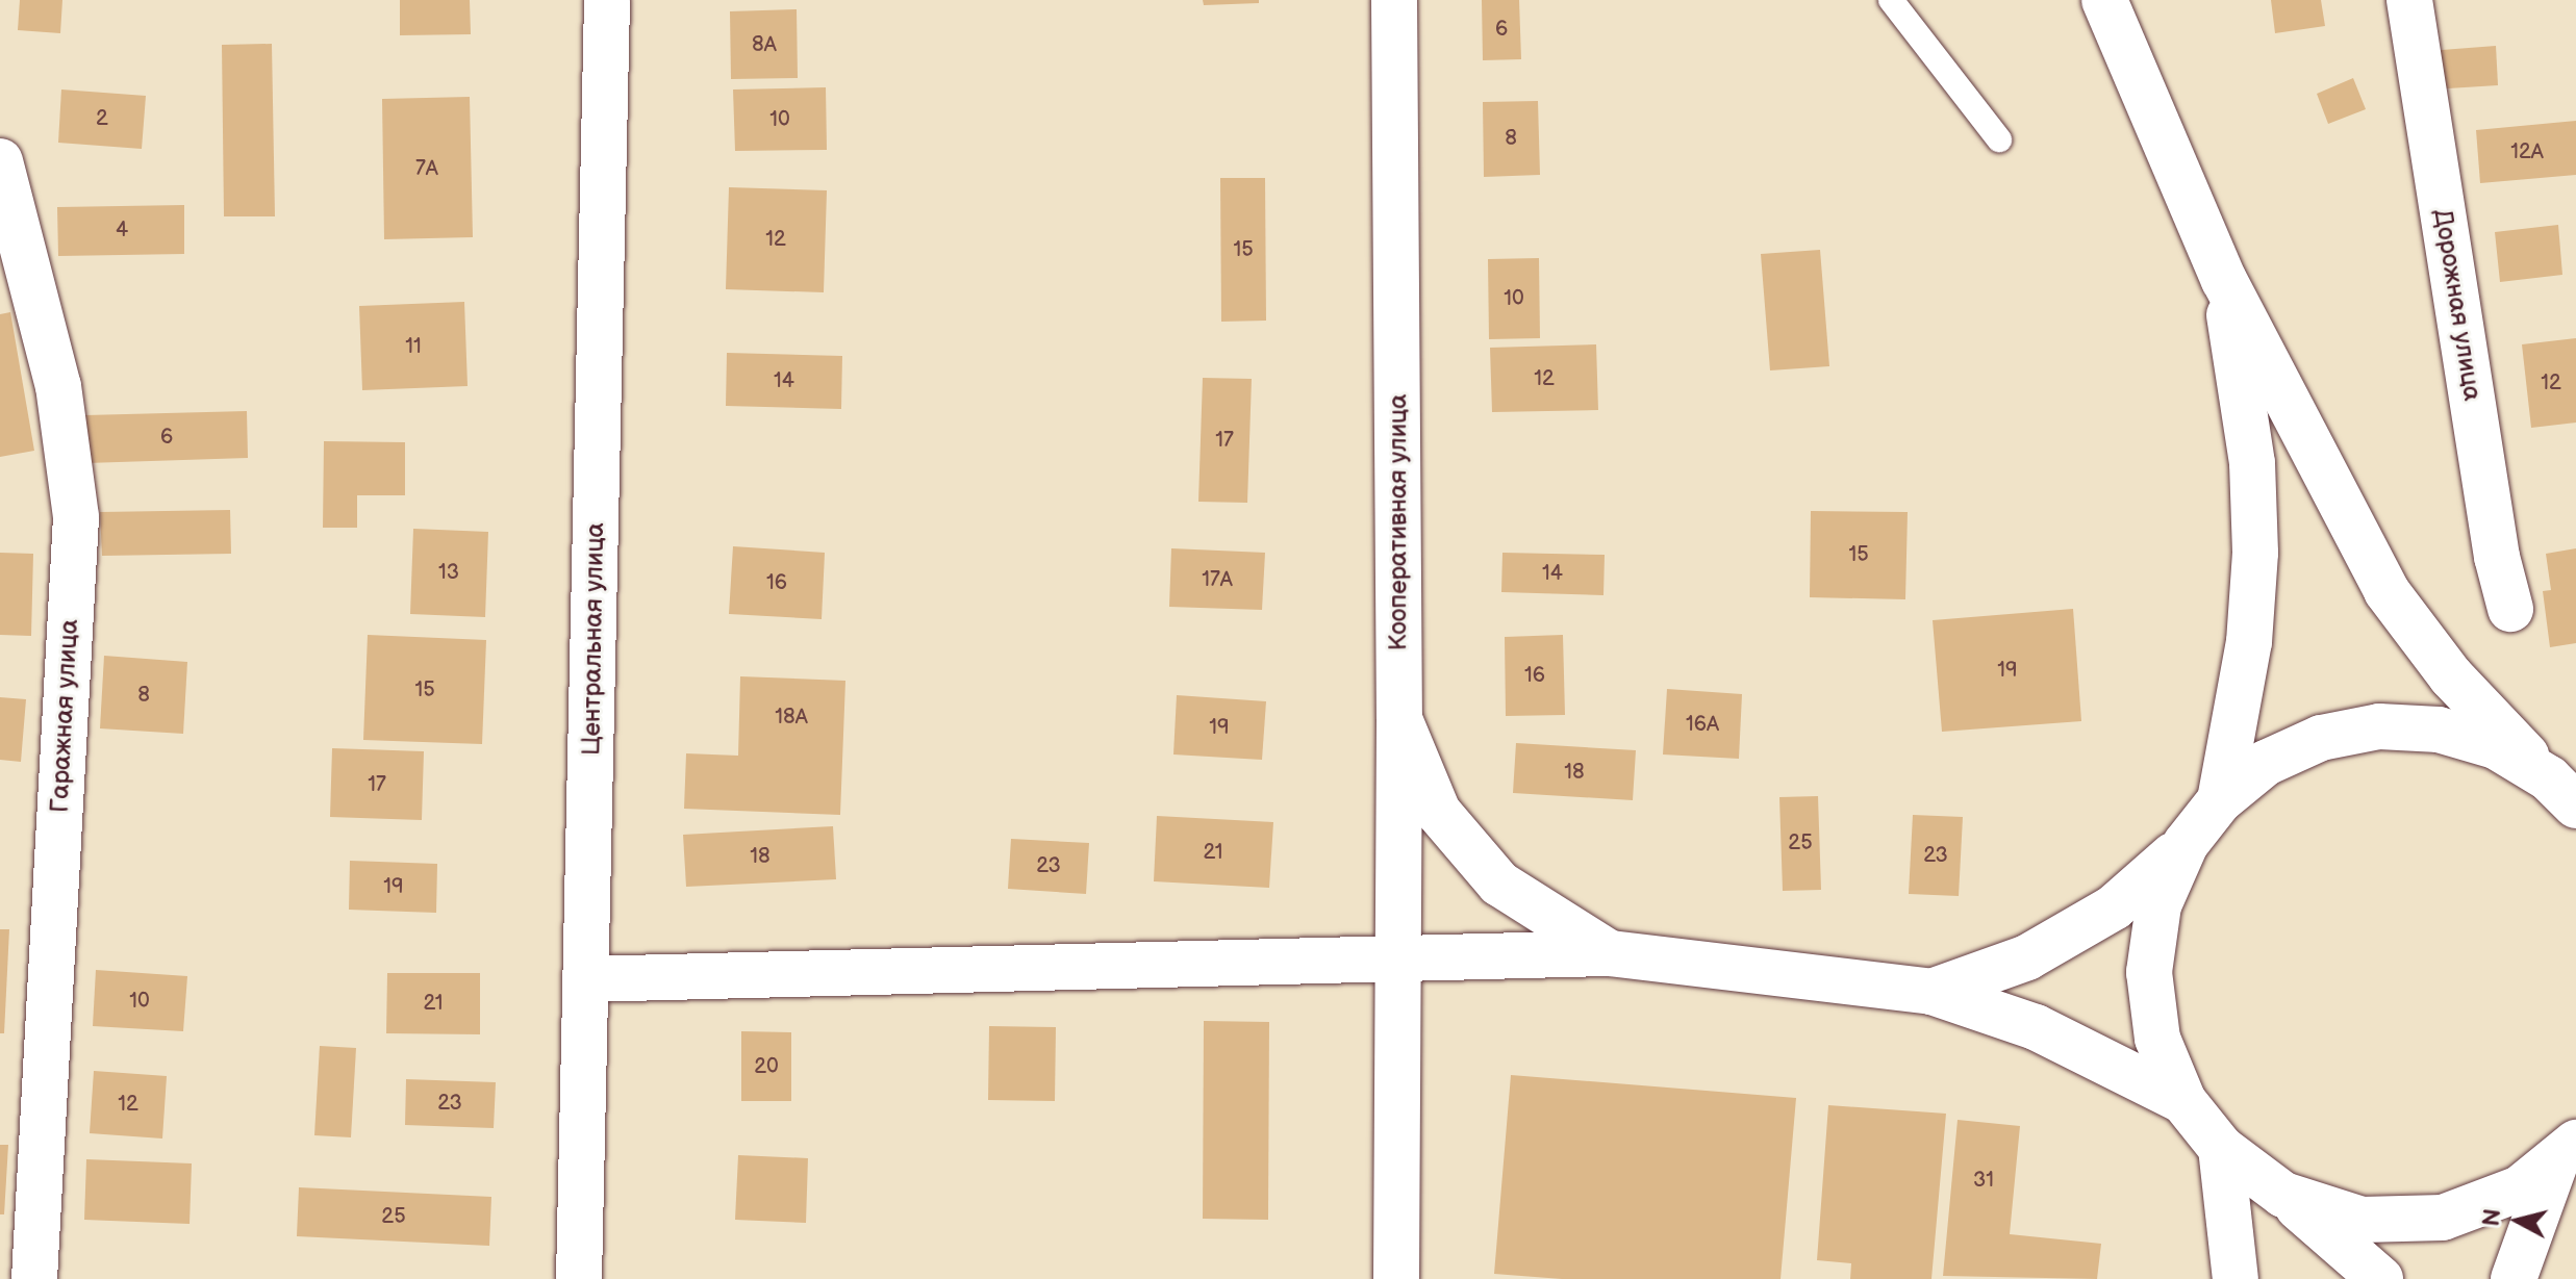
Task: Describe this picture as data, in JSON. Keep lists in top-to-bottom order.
{
  "streets": {
    "main road": [
      "Дорожная улица",
      "Кооперативная улица",
      "Центральная улица",
      "Гаражная улица"
    ]
  },
  "house_numbers": [
    "6",
    "8А",
    "2",
    "10",
    "8",
    "12А",
    "7А",
    "4",
    "12",
    "15",
    "10",
    "11",
    "12",
    "14",
    "12",
    "6",
    "17",
    "15",
    "13",
    "14",
    "17А",
    "16",
    "19",
    "16",
    "15",
    "8",
    "18А",
    "16А",
    "19",
    "18",
    "17",
    "25",
    "21",
    "23",
    "18",
    "23",
    "19",
    "10",
    "21",
    "20",
    "23",
    "12",
    "31",
    "25"
  ],
  "north": "left"
}
